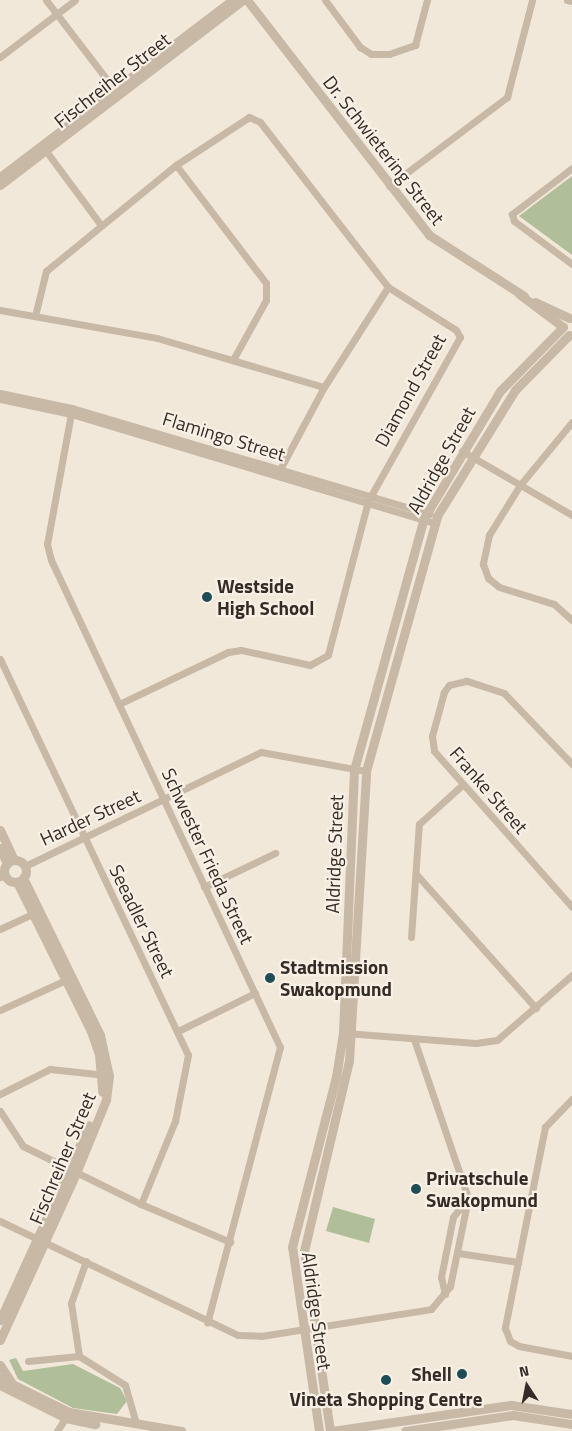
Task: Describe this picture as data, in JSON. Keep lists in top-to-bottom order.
{
  "streets": {
    "street": [
      "Fischreiher Street",
      "Dr. Schwietering Street",
      "Diamond Street",
      "Flamingo Street",
      "Aldridge Street",
      "Franke Street",
      "Harder Street",
      "Schwester Frieda Street",
      "Seeadler Street"
    ]
  },
  "crossings": [
    ["Dr. Schwietering Street", "Aldridge Street"],
    ["Diamond Street", "Flamingo Street"],
    ["Diamond Street", "Schwester Frieda Street"],
    ["Flamingo Street", "Aldridge Street"],
    ["Flamingo Street", "Schwester Frieda Street"],
    ["Aldridge Street", "Harder Street"],
    ["Harder Street", "Schwester Frieda Street"],
    ["Harder Street", "Seeadler Street"]
  ],
  "places": [
    "Westside High School",
    "Stadtmission Swakopmund",
    "Privatschule Swakopmund",
    "Shell",
    "Vineta Shopping Centre"
  ],
  "north": "top"
}
